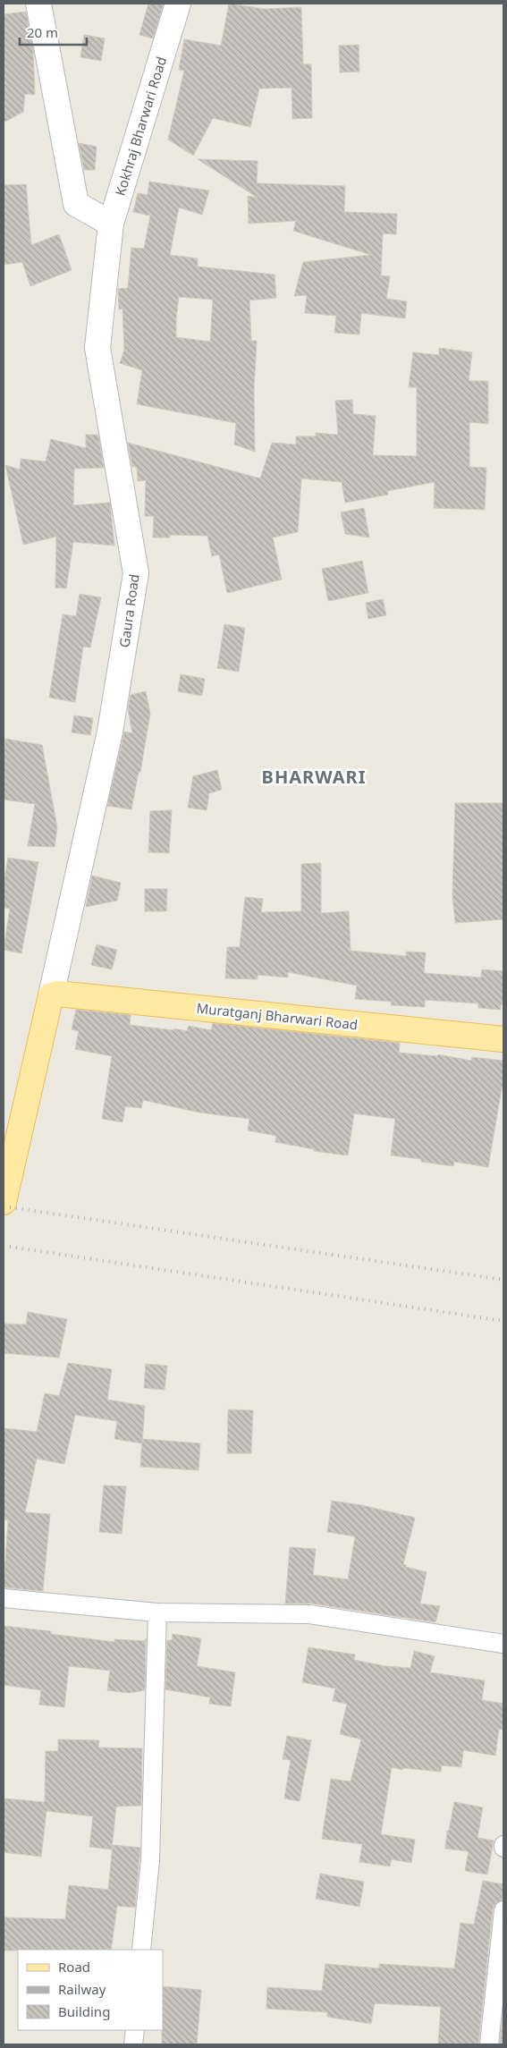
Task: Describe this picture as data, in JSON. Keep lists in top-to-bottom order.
{
  "streets": {
    "main road": ["Muratganj Bharwari Road"],
    "street": ["Kokhraj Bharwari Road", "Gaura Road"]
  },
  "crossings": [
    ["Kokhraj Bharwari Road", "Gaura Road"],
    ["Gaura Road", "Muratganj Bharwari Road"]
  ],
  "districts": ["BHARWARI"],
  "legend": ["Road", "Railway", "Building"],
  "scale_bar": "20 m"
}
